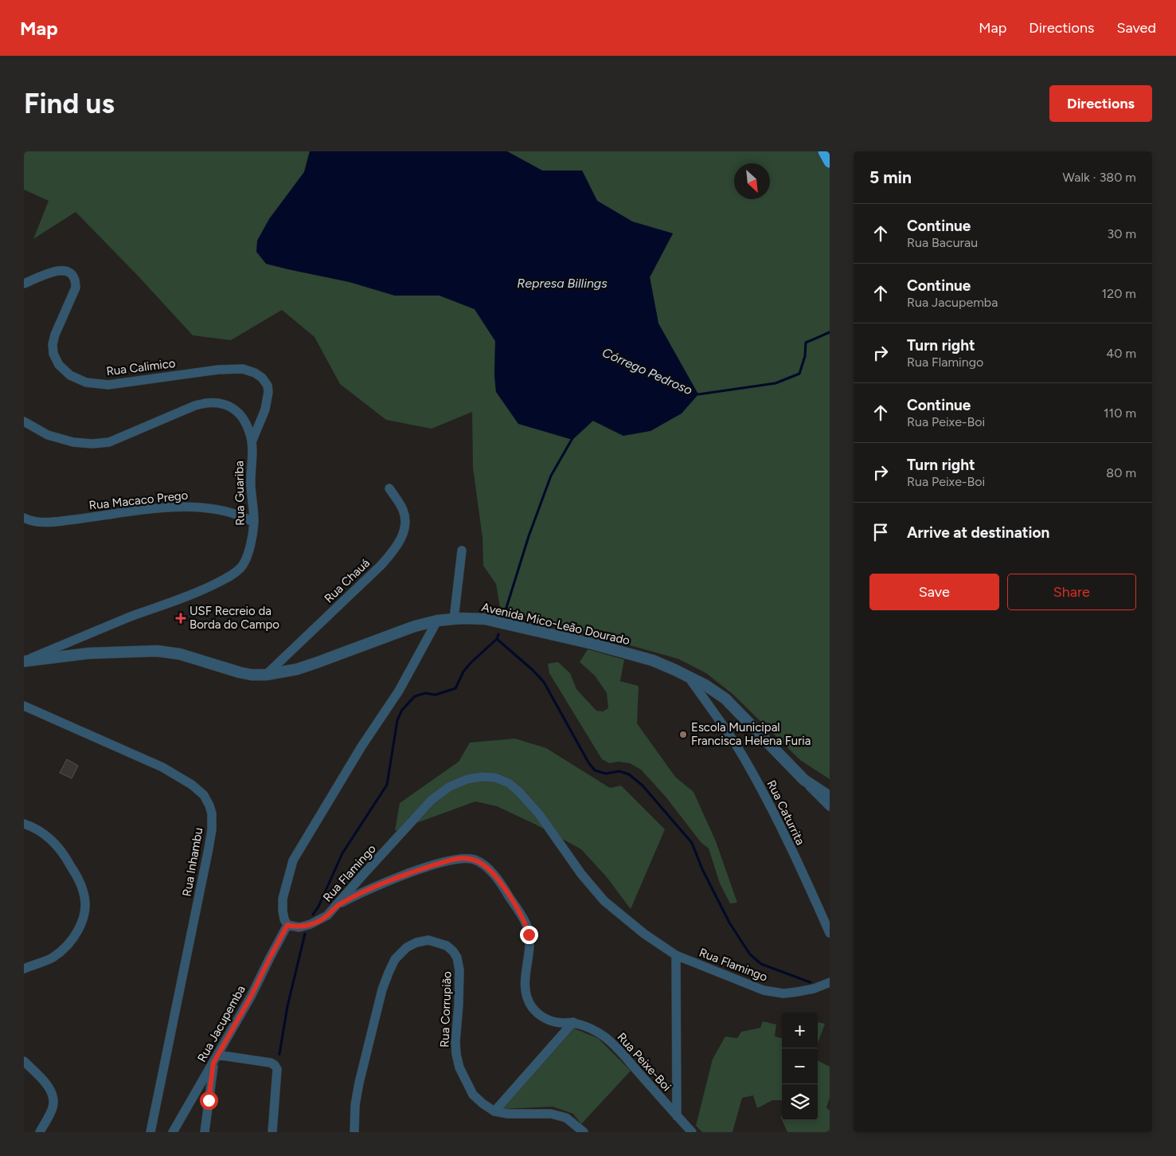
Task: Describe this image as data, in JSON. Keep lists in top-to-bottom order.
{
  "streets": {
    "street": [
      "Rua Calimico",
      "Rua Guariba",
      "Rua Macaco Prego",
      "Rua Chauá",
      "Avenida Mico-Leão Dourado",
      "Rua Caturrita",
      "Rua Inhambu",
      "Rua Flamingo",
      "Rua Corrupião",
      "Rua Jacupemba",
      "Rua Peixe-Boi"
    ]
  },
  "crossings": [
    ["Rua Calimico", "Rua Guariba"],
    ["Rua Guariba", "Rua Macaco Prego"],
    ["Rua Guariba", "Avenida Mico-Leão Dourado"],
    ["Rua Chauá", "Avenida Mico-Leão Dourado"],
    ["Avenida Mico-Leão Dourado", "Rua Caturrita"],
    ["Rua Flamingo", "Rua Jacupemba"],
    ["Rua Flamingo", "Rua Peixe-Boi"]
  ],
  "water": ["Represa Billings", "Córrego Pedroso"],
  "places": {
    "health": ["USF Recreio da Borda do Campo"],
    "other": ["Escola Municipal Francisca Helena Furia"]
  },
  "north": "bottom right",
  "page": {
    "header": "Map",
    "nav": ["Map", "Directions", "Saved"],
    "buttons": [
      "Directions",
      ["Save", "Share"]
    ],
    "title": "Find us",
    "heading": ["5 min", "Walk · 380 m"],
    "list": [
      ["Continue", "Rua Bacurau", "30 m"],
      ["Continue", "Rua Jacupemba", "120 m"],
      ["Turn right", "Rua Flamingo", "40 m"],
      ["Continue", "Rua Peixe-Boi", "110 m"],
      ["Turn right", "Rua Peixe-Boi", "80 m"],
      "Arrive at destination"
    ],
    "map_buttons": ["+", "−"]
  }
}
